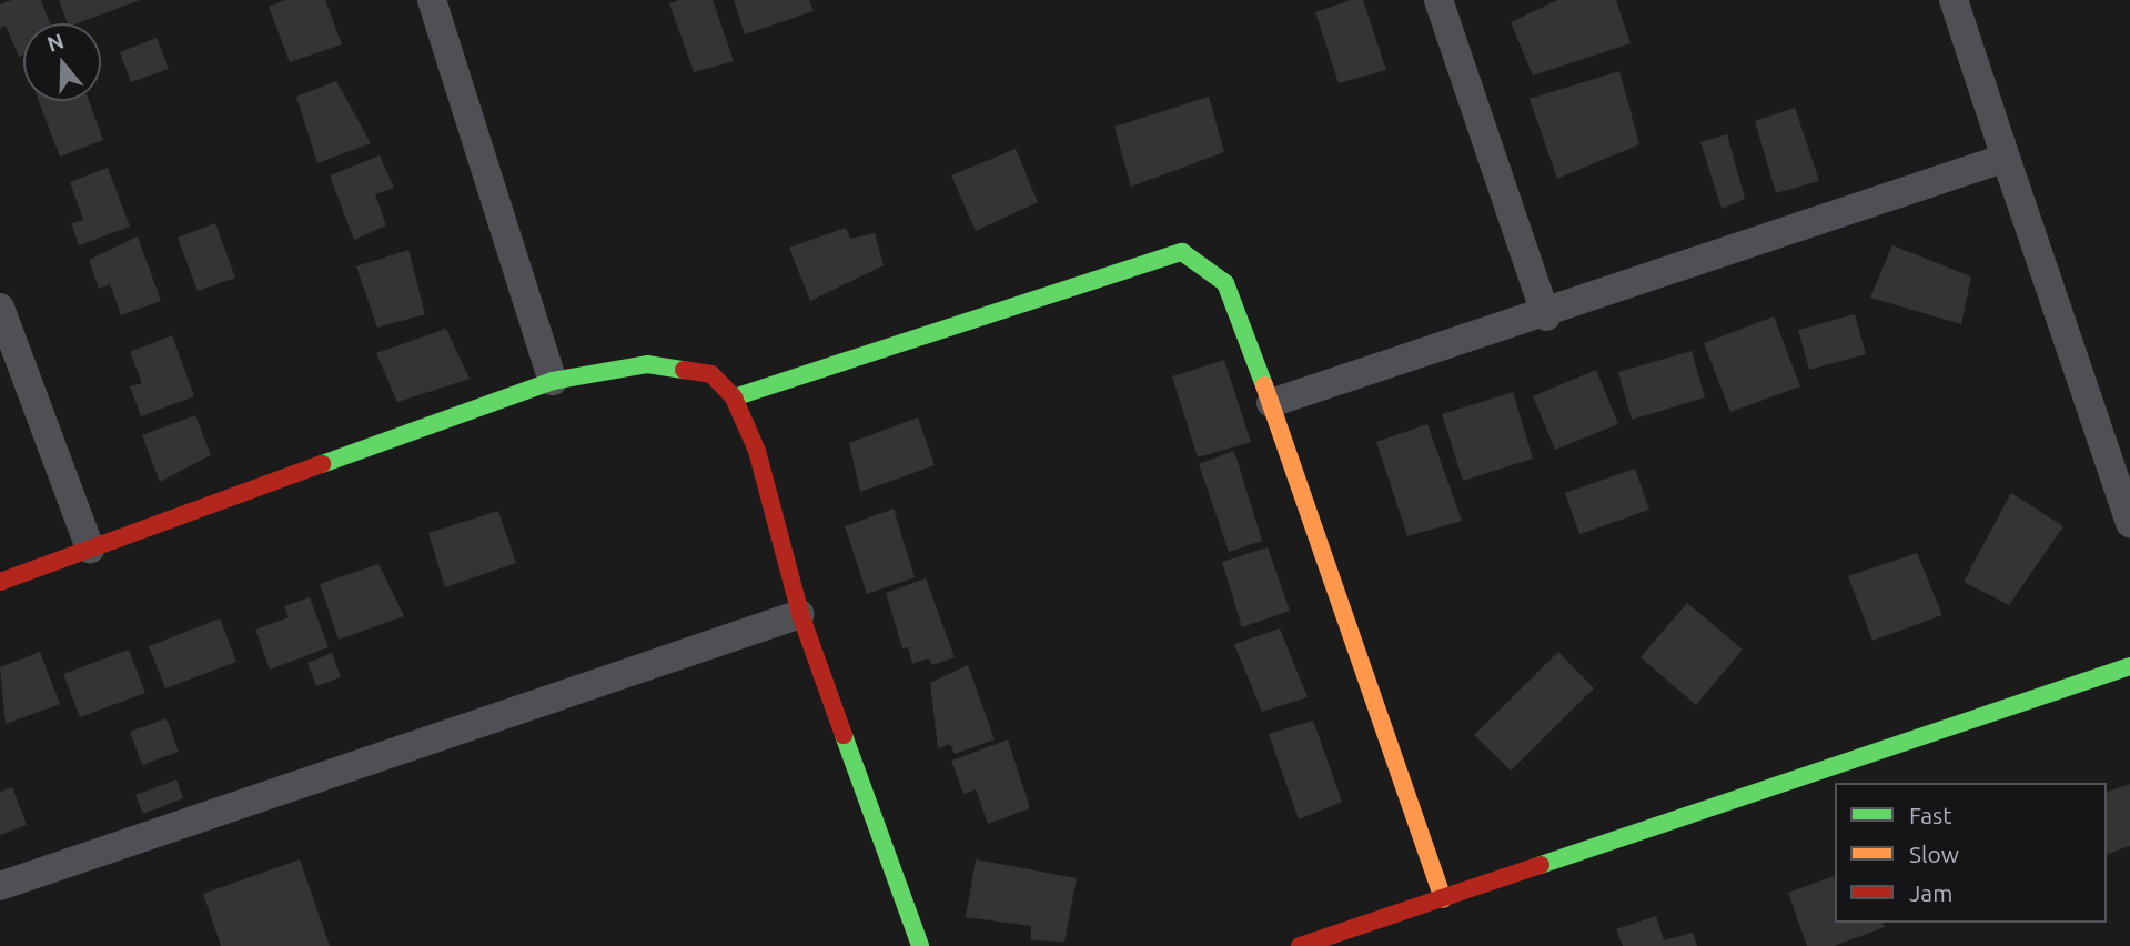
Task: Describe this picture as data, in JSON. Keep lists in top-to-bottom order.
{
  "legend": ["Fast", "Slow", "Jam"],
  "north": "top"
}
